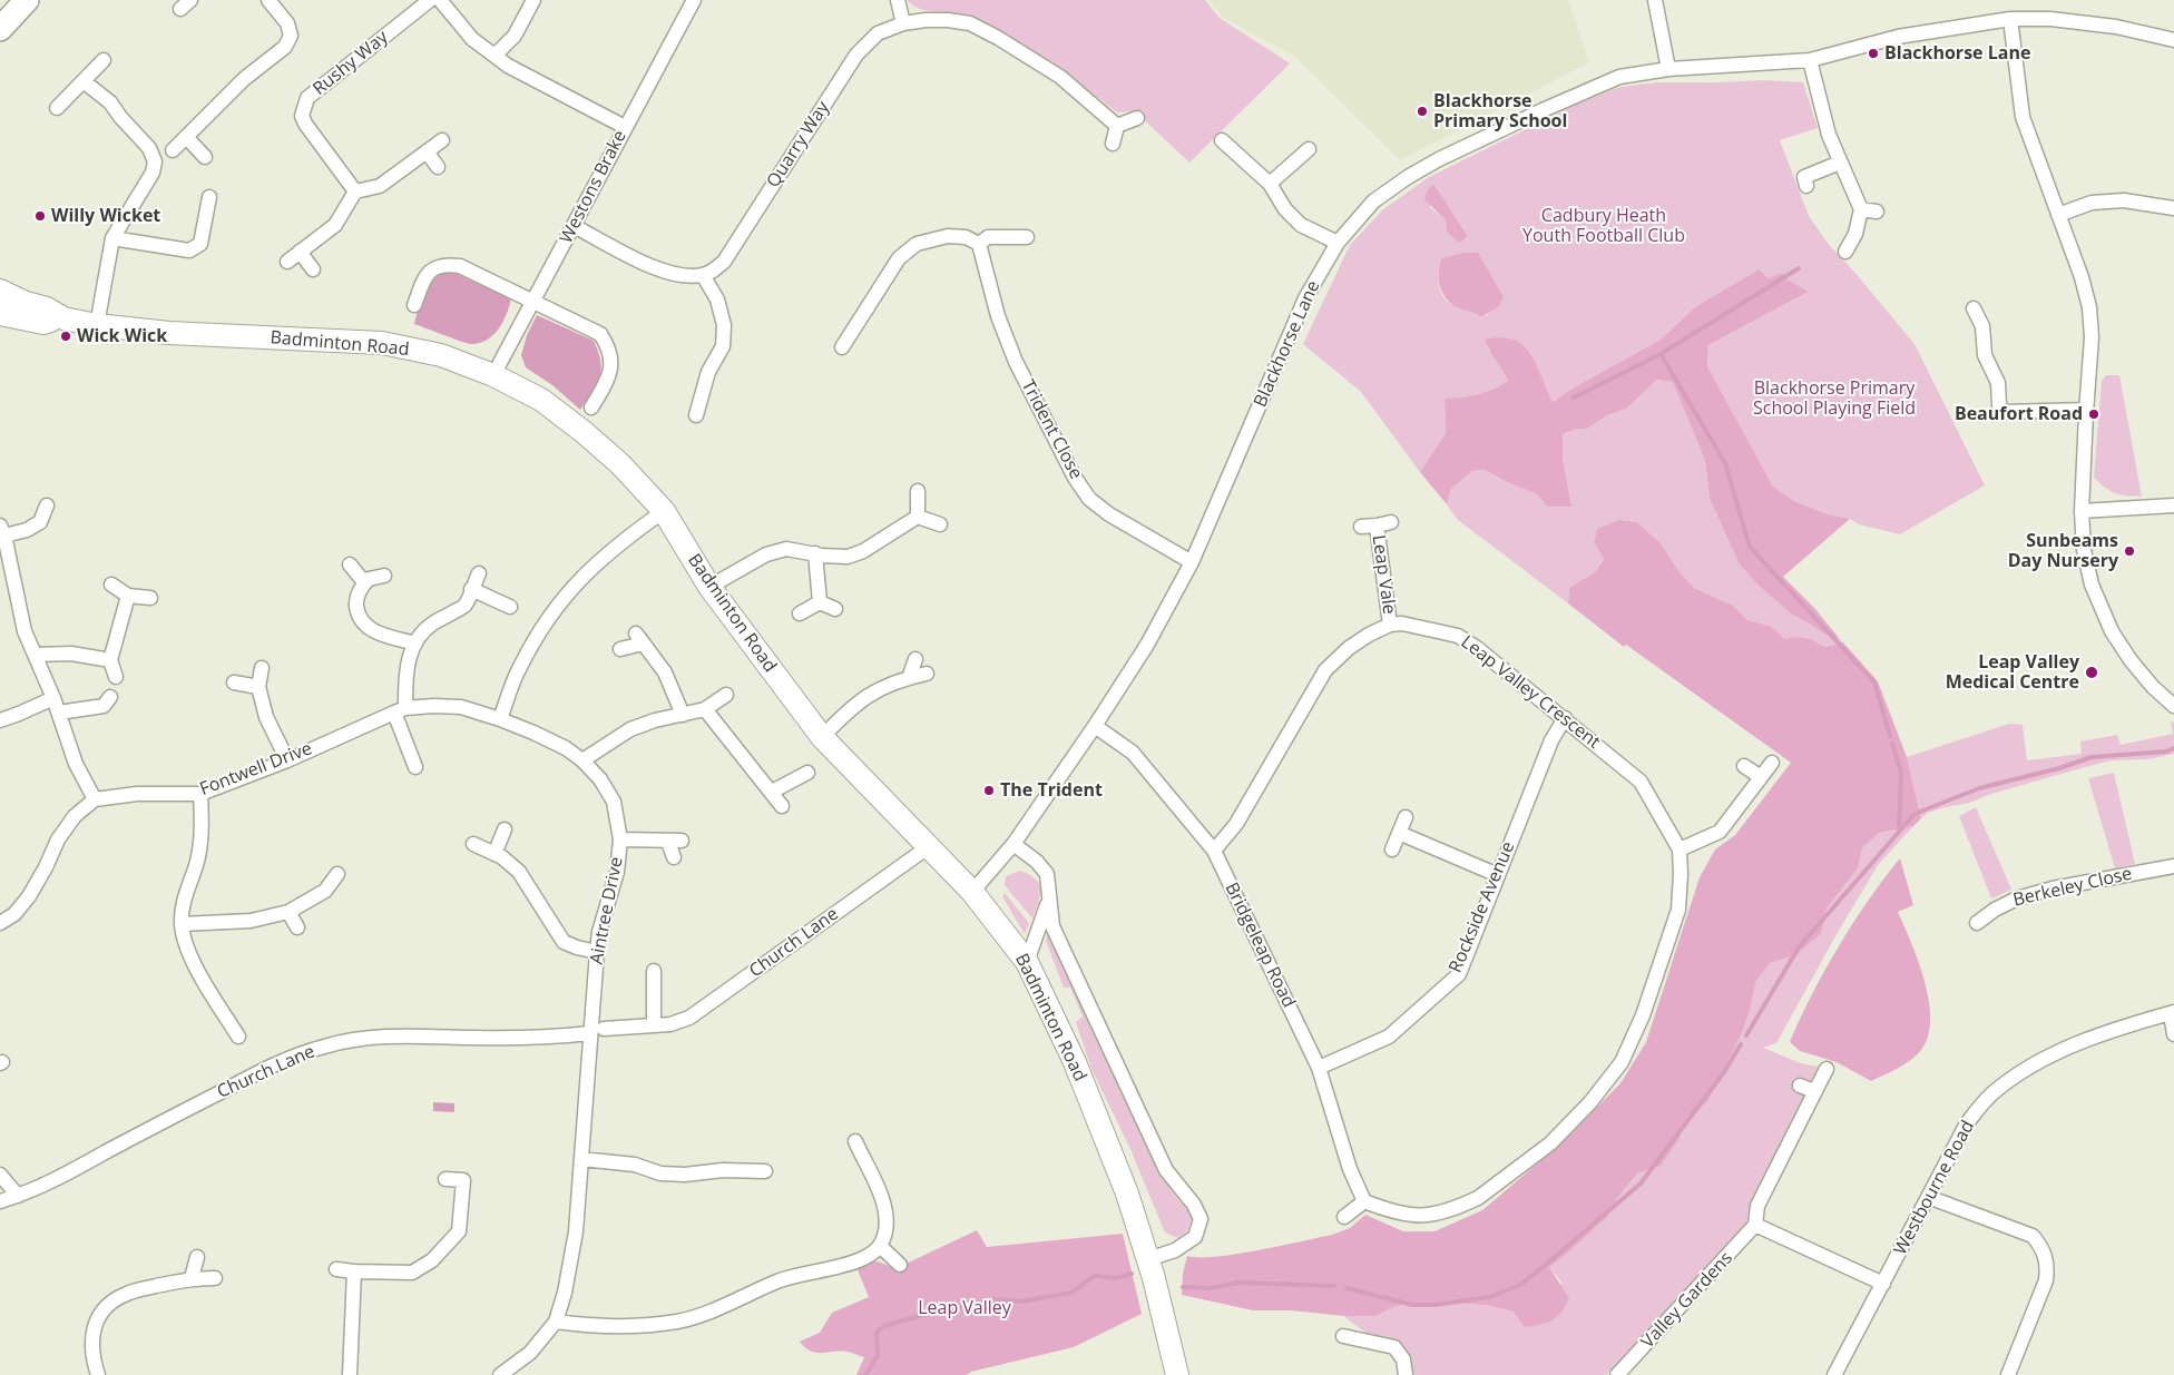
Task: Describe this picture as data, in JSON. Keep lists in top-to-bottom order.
{
  "streets": {
    "main road": ["Badminton Road"],
    "street": [
      "Rushy Way",
      "Quarry Way",
      "Westons Brake",
      "Blackhorse Lane",
      "Trident Close",
      "Leap Vale",
      "Leap Valley Crescent",
      "Fontwell Drive",
      "Berkeley Close",
      "Rockside Avenue",
      "Aintree Drive",
      "Church Lane",
      "Bridgeleap Road",
      "Westbourne Road",
      "Valley Gardens"
    ]
  },
  "crossings": [
    ["Westons Brake", "Badminton Road"],
    ["Badminton Road", "Blackhorse Lane"],
    ["Badminton Road", "Church Lane"],
    ["Blackhorse Lane", "Trident Close"],
    ["Blackhorse Lane", "Bridgeleap Road"],
    ["Leap Vale", "Leap Valley Crescent"],
    ["Leap Valley Crescent", "Rockside Avenue"],
    ["Leap Valley Crescent", "Bridgeleap Road"],
    ["Fontwell Drive", "Aintree Drive"],
    ["Rockside Avenue", "Bridgeleap Road"],
    ["Aintree Drive", "Church Lane"]
  ],
  "parks": ["Cadbury Heath Youth Football Club", "Blackhorse Primary School Playing Field", "Leap Valley"],
  "places": [
    "Blackhorse Lane",
    "Blackhorse Primary School",
    "Willy Wicket",
    "Wick Wick",
    "Beaufort Road",
    "Sunbeams Day Nursery",
    "Leap Valley Medical Centre",
    "The Trident"
  ]
}
